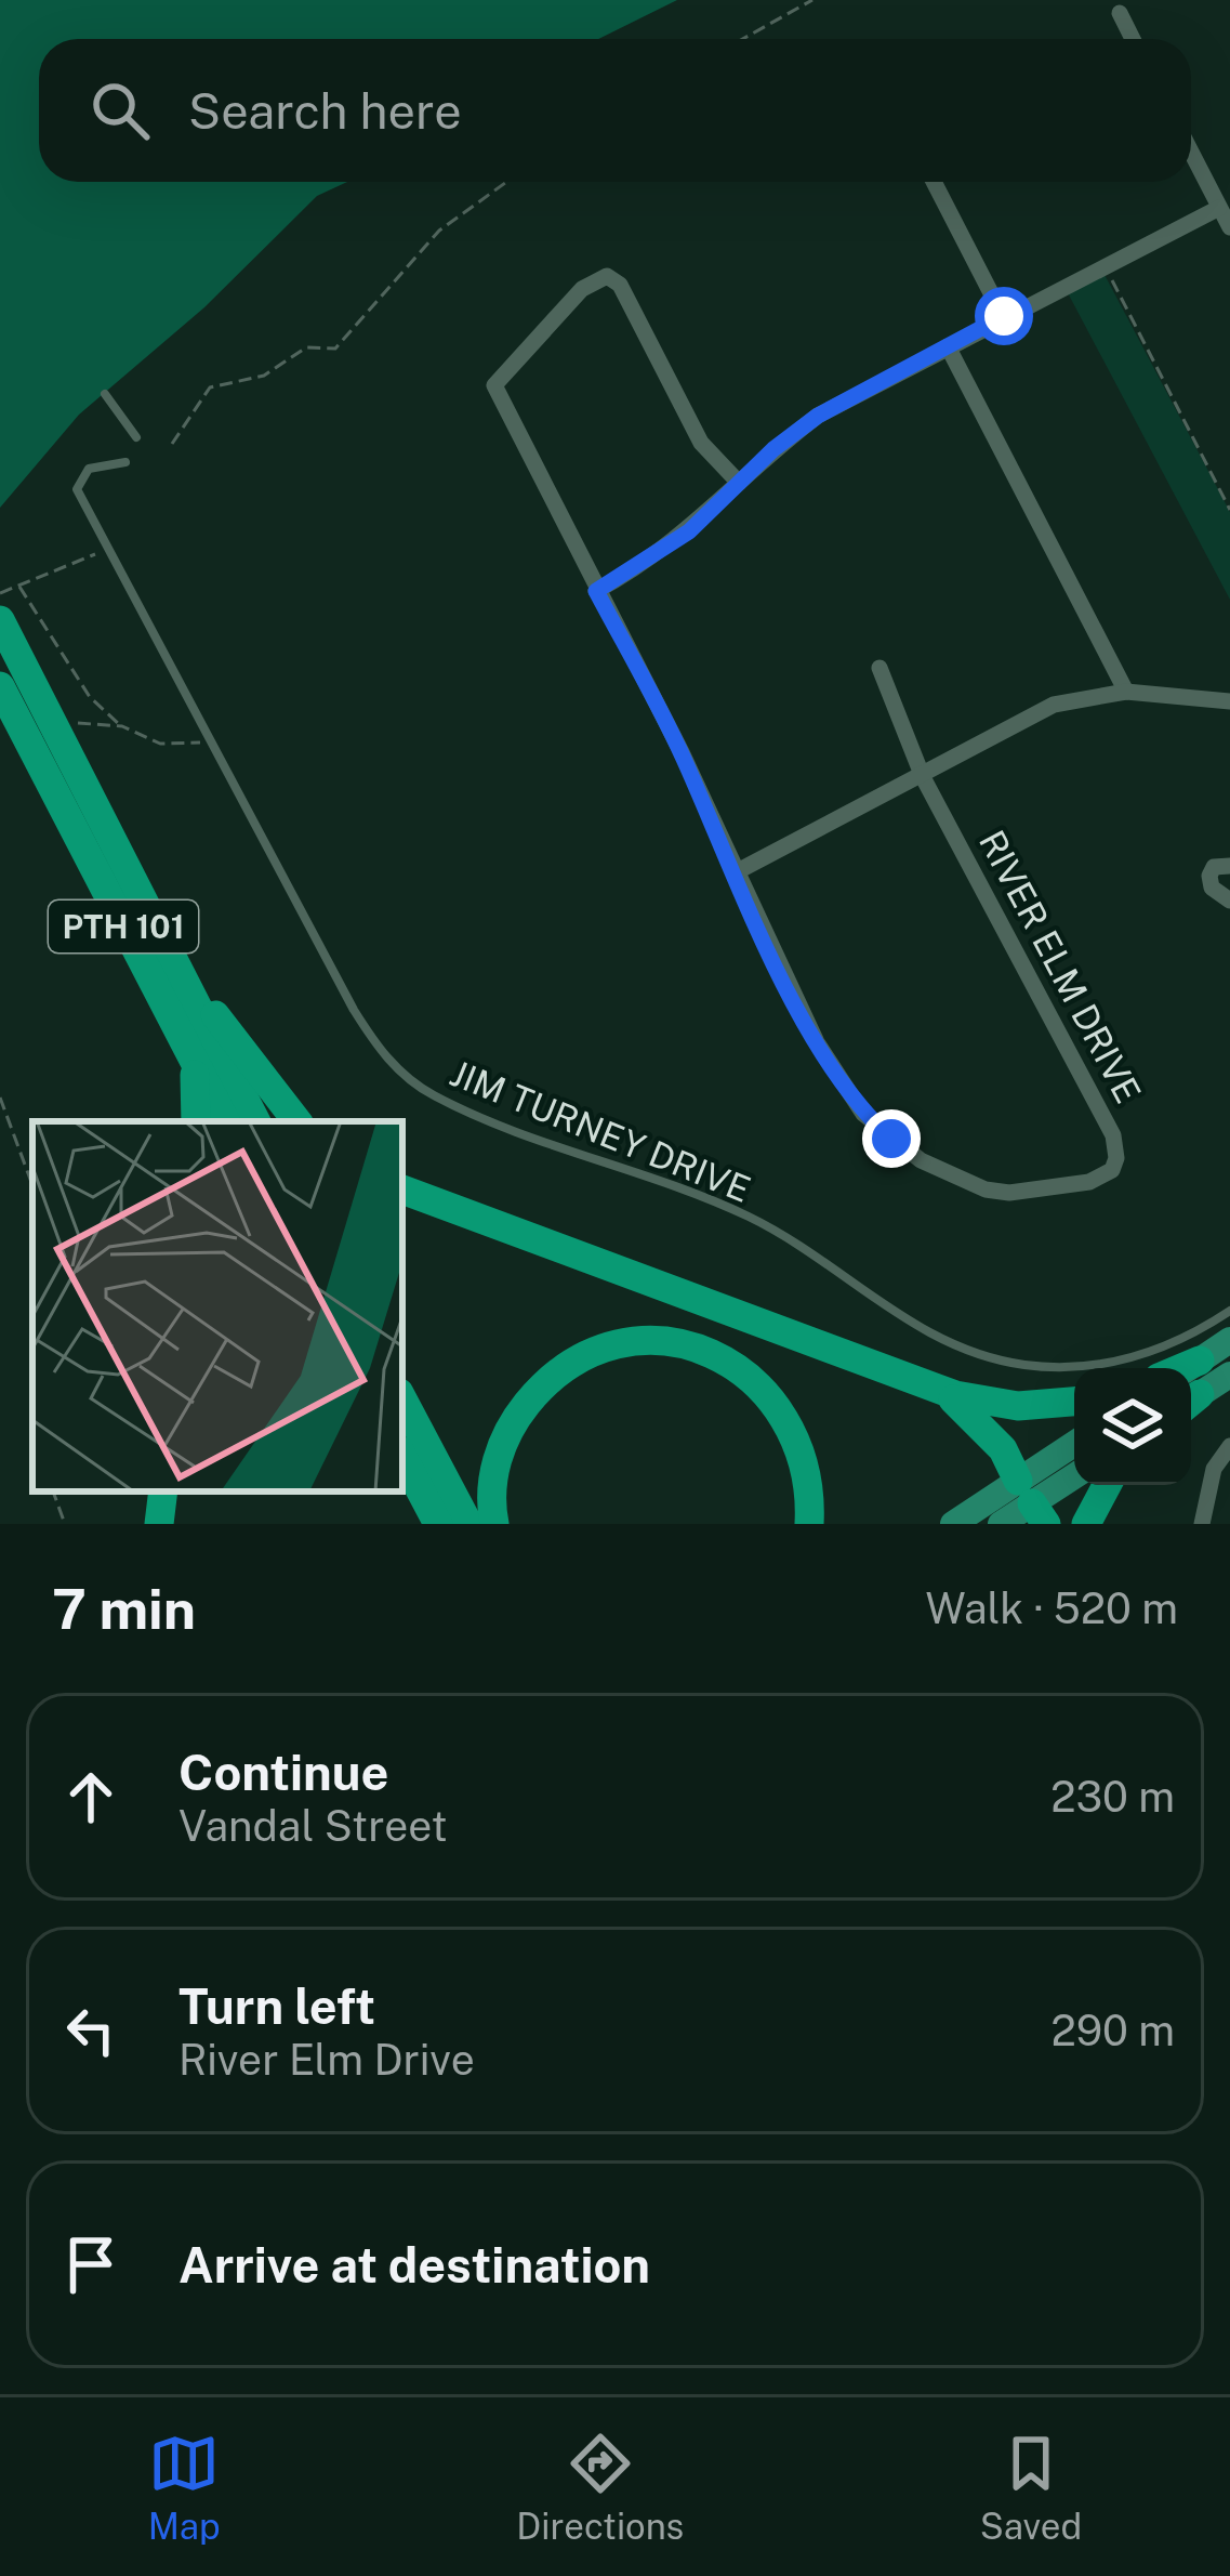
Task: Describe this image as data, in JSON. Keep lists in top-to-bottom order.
{
  "streets": {
    "highway": ["PTH 101"],
    "street": ["RIVER ELM DRIVE"],
    "lane": ["JIM TURNEY DRIVE"]
  },
  "page": {
    "search": "Search here",
    "heading": ["7 min", "Walk · 520 m"],
    "list": [
      ["Continue", "Vandal Street", "230 m"],
      ["Turn left", "River Elm Drive", "290 m"],
      "Arrive at destination"
    ],
    "nav": ["Map", "Directions", "Saved"]
  }
}
